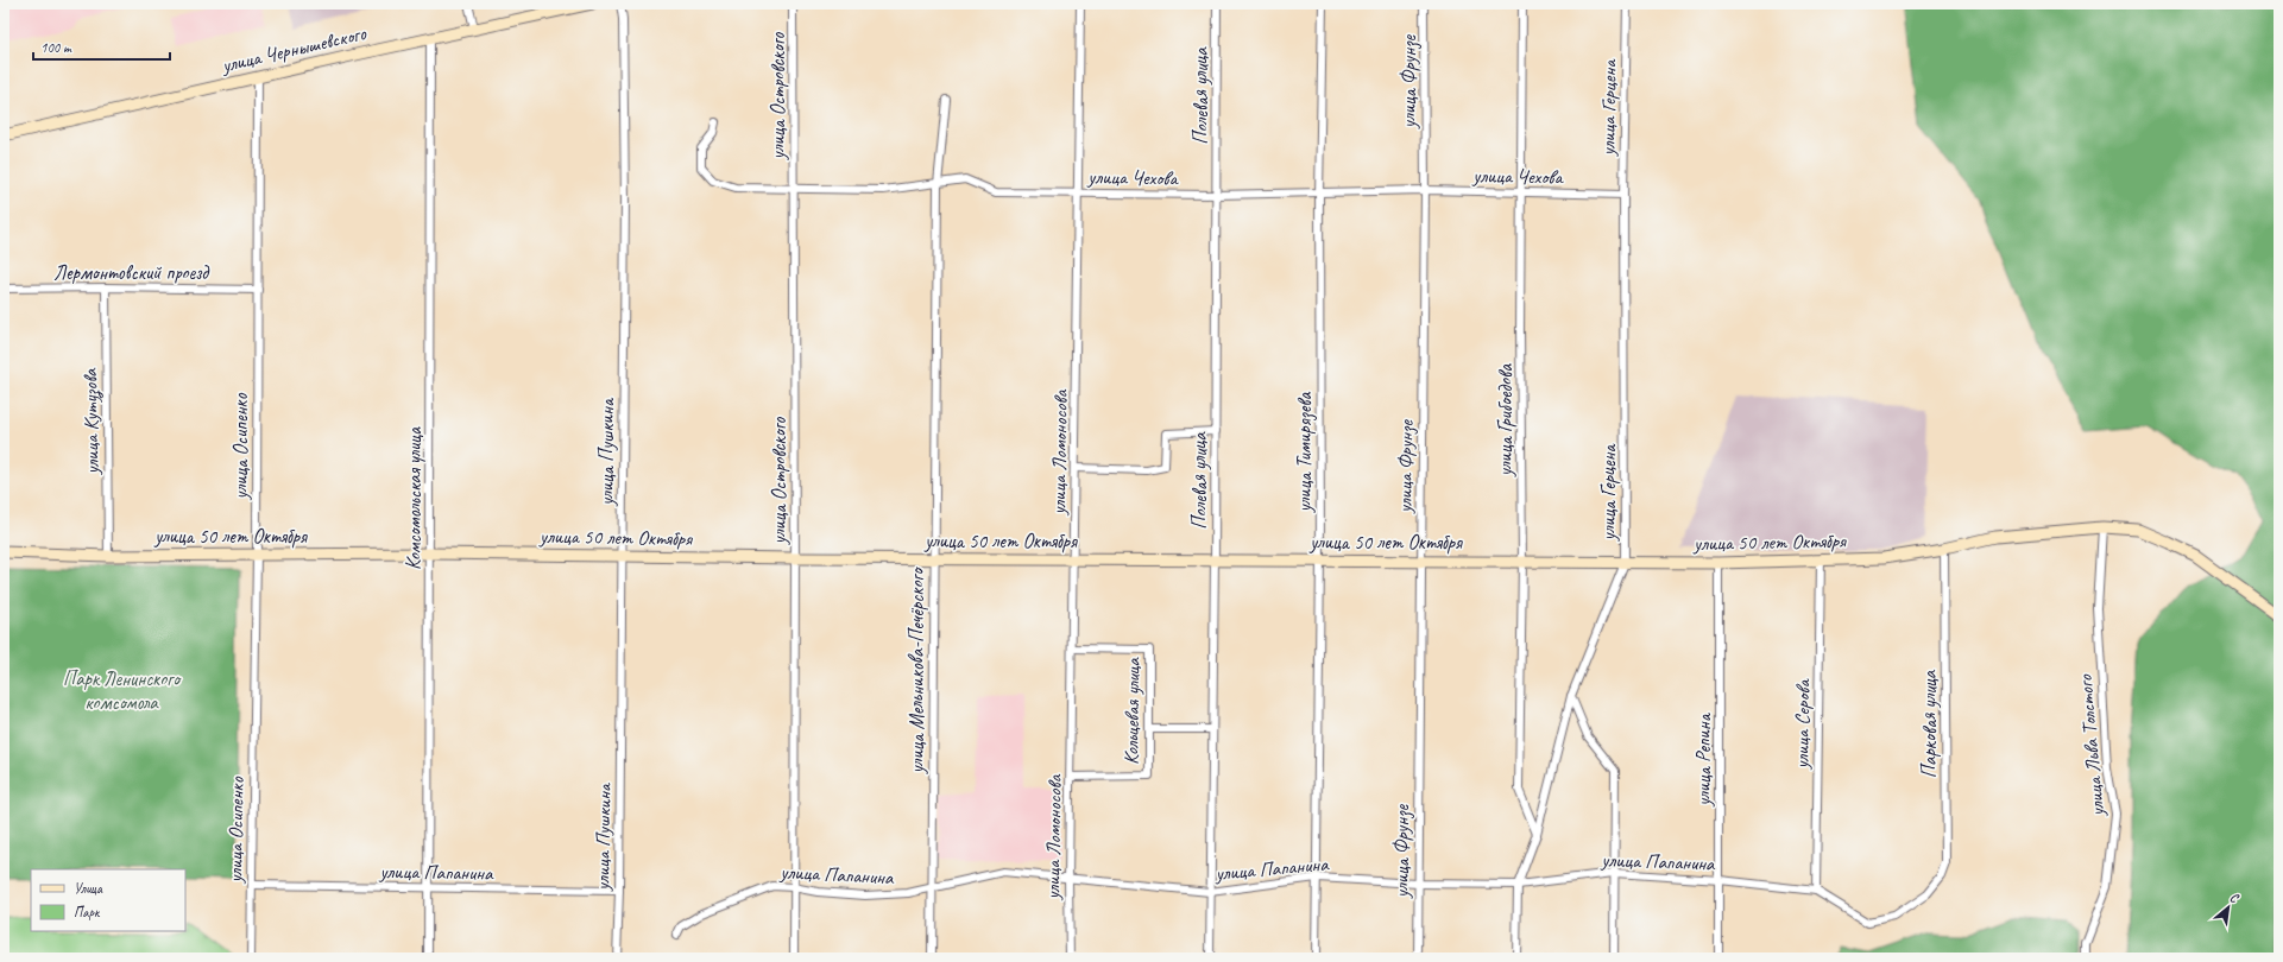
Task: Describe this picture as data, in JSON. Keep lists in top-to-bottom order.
{
  "streets": {
    "street": [
      "улица Чернышевского",
      "улица Фрунзе",
      "улица Островского",
      "Полевая улица",
      "улица Герцена",
      "улица Чехова",
      "Лермонтовский проезд",
      "улица Грибоедова",
      "улица Кутузова",
      "улица Осипенко",
      "улица Пушкина",
      "улица Ломоносова",
      "улица Тимирязева",
      "Комсомольская улица",
      "улица 50 лет Октября",
      "улица Мельникова-Печёрского",
      "Кольцевая улица",
      "улица Серова",
      "Парковая улица",
      "улица Льва Толстого",
      "улица Репина",
      "улица Папанина"
    ]
  },
  "crossings": [
    ["улица Чернышевского", "улица Осипенко"],
    ["улица Чернышевского", "Комсомольская улица"],
    ["улица Фрунзе", "улица Чехова"],
    ["улица Фрунзе", "улица 50 лет Октября"],
    ["улица Фрунзе", "улица Папанина"],
    ["улица Островского", "улица Чехова"],
    ["улица Островского", "улица 50 лет Октября"],
    ["улица Островского", "улица Папанина"],
    ["Полевая улица", "улица Чехова"],
    ["Полевая улица", "улица 50 лет Октября"],
    ["Полевая улица", "улица Папанина"],
    ["улица Герцена", "улица Чехова"],
    ["улица Герцена", "улица Грибоедова"],
    ["улица Герцена", "улица 50 лет Октября"],
    ["улица Герцена", "улица Папанина"],
    ["улица Чехова", "улица Грибоедова"],
    ["улица Чехова", "улица Ломоносова"],
    ["улица Чехова", "улица Тимирязева"],
    ["улица Чехова", "улица Мельникова-Печёрского"],
    ["Лермонтовский проезд", "улица Кутузова"],
    ["Лермонтовский проезд", "улица Осипенко"],
    ["улица Грибоедова", "улица 50 лет Октября"],
    ["улица Кутузова", "улица 50 лет Октября"],
    ["улица Осипенко", "улица 50 лет Октября"],
    ["улица Осипенко", "улица Папанина"],
    ["улица Пушкина", "улица 50 лет Октября"],
    ["улица Пушкина", "улица Папанина"],
    ["улица Ломоносова", "улица 50 лет Октября"],
    ["улица Ломоносова", "Кольцевая улица"],
    ["улица Ломоносова", "улица Папанина"],
    ["улица Тимирязева", "улица 50 лет Октября"],
    ["улица Тимирязева", "улица Папанина"],
    ["Комсомольская улица", "улица 50 лет Октября"],
    ["Комсомольская улица", "улица Папанина"],
    ["улица 50 лет Октября", "улица Мельникова-Печёрского"],
    ["улица 50 лет Октября", "улица Серова"],
    ["улица 50 лет Октября", "Парковая улица"],
    ["улица 50 лет Октября", "улица Льва Толстого"],
    ["улица 50 лет Октября", "улица Репина"],
    ["улица Мельникова-Печёрского", "улица Папанина"],
    ["улица Серова", "улица Папанина"],
    ["Парковая улица", "улица Папанина"],
    ["улица Репина", "улица Папанина"]
  ],
  "parks": ["Парк Ленинского комсомола"],
  "legend": ["Улица", "Парк"],
  "scale_bar": "100 m",
  "north": "top right"
}
